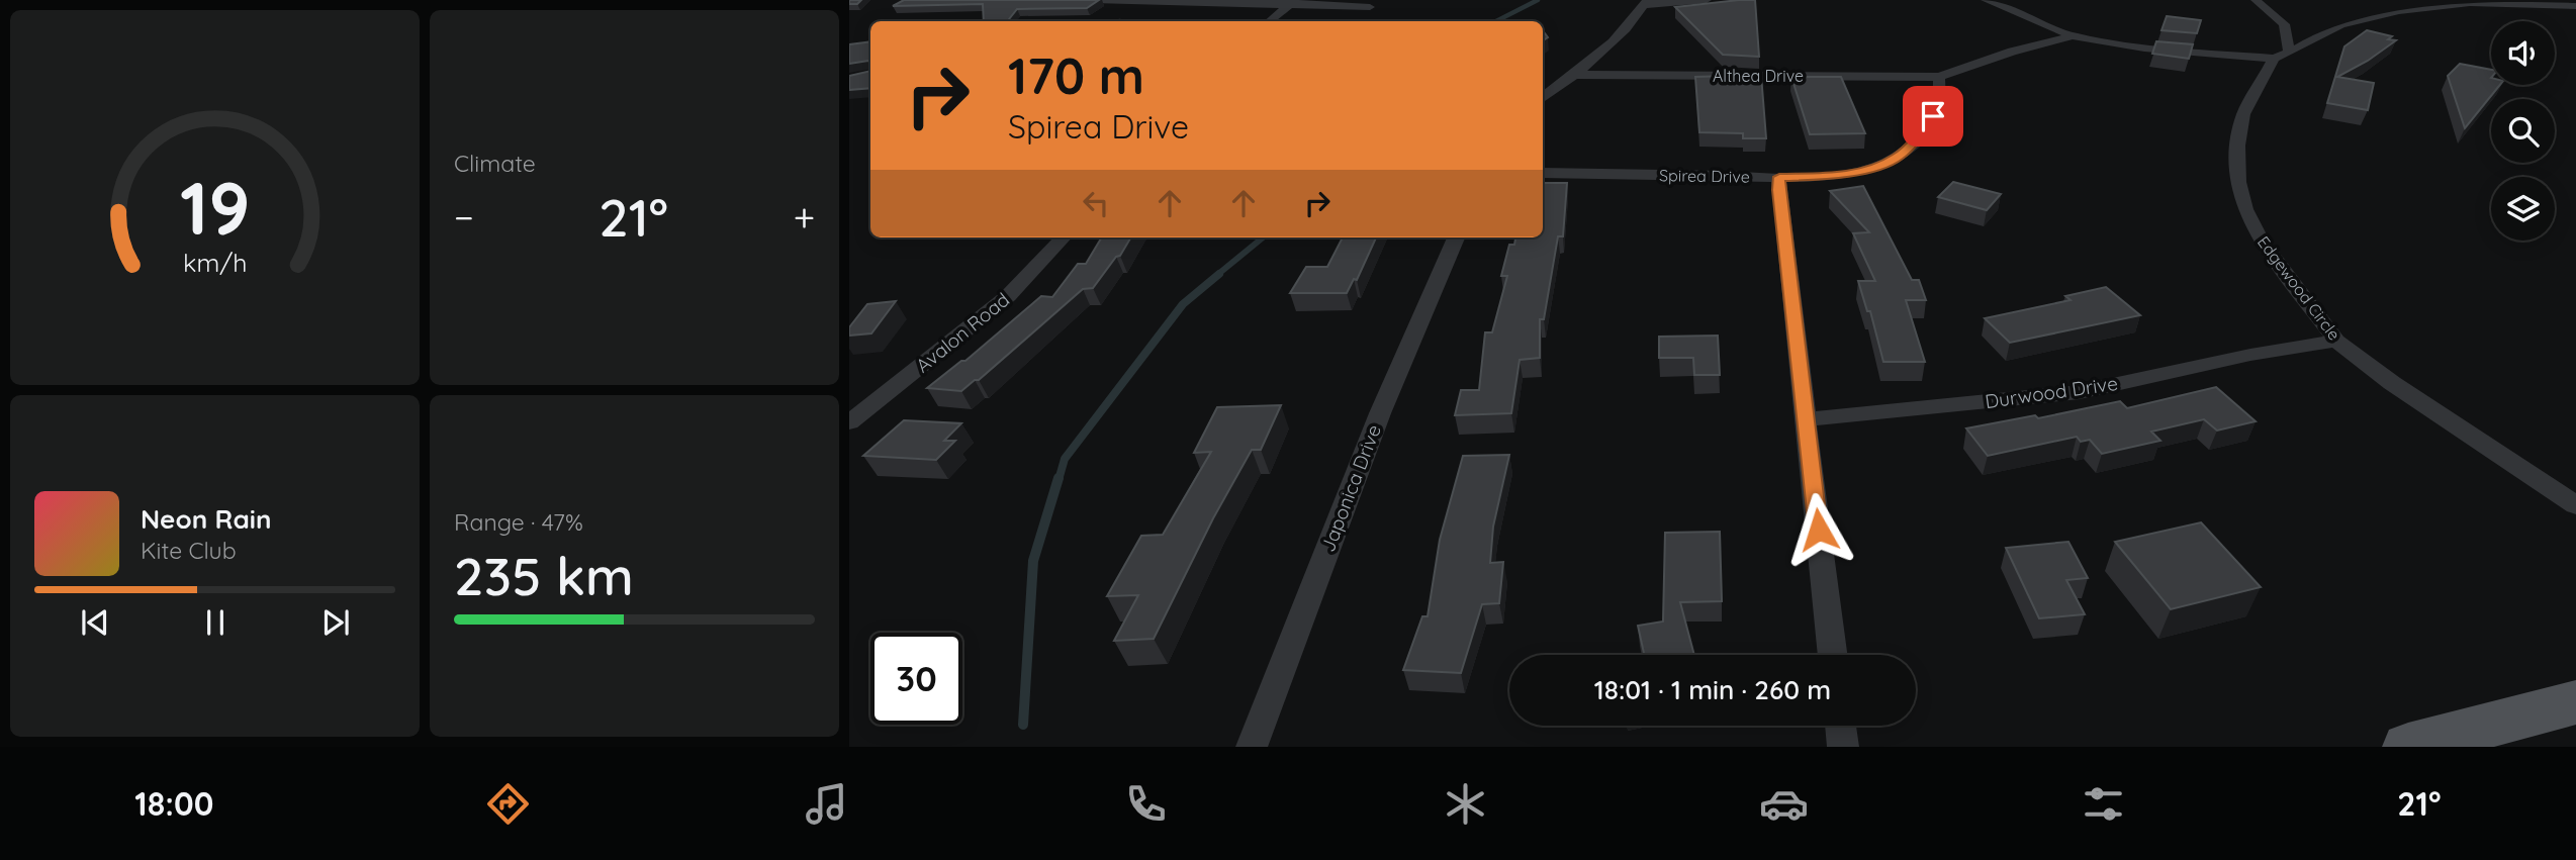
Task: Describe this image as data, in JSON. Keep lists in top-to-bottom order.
{
  "streets": {
    "street": [
      "Althea Drive",
      "Spirea Drive",
      "Edgewood Circle",
      "Avalon Road",
      "Durwood Drive",
      "Japonica Drive"
    ]
  },
  "crossings": [
    ["Althea Drive", "Spirea Drive"],
    ["Edgewood Circle", "Durwood Drive"]
  ],
  "page": {
    "tile": [
      "Climate",
      ["Range · 47%", "235 km"]
    ],
    "turn": ["170 m", "Spirea Drive"],
    "heat": ["−", "21°", "+"],
    "song": ["Neon Rain", "Kite Club"],
    "limit": "30",
    "trip": "18:01 · 1 min · 260 m",
    "tabs": ["18:00", "21°"],
    "gauge": ["19", "km/h"]
  }
}
